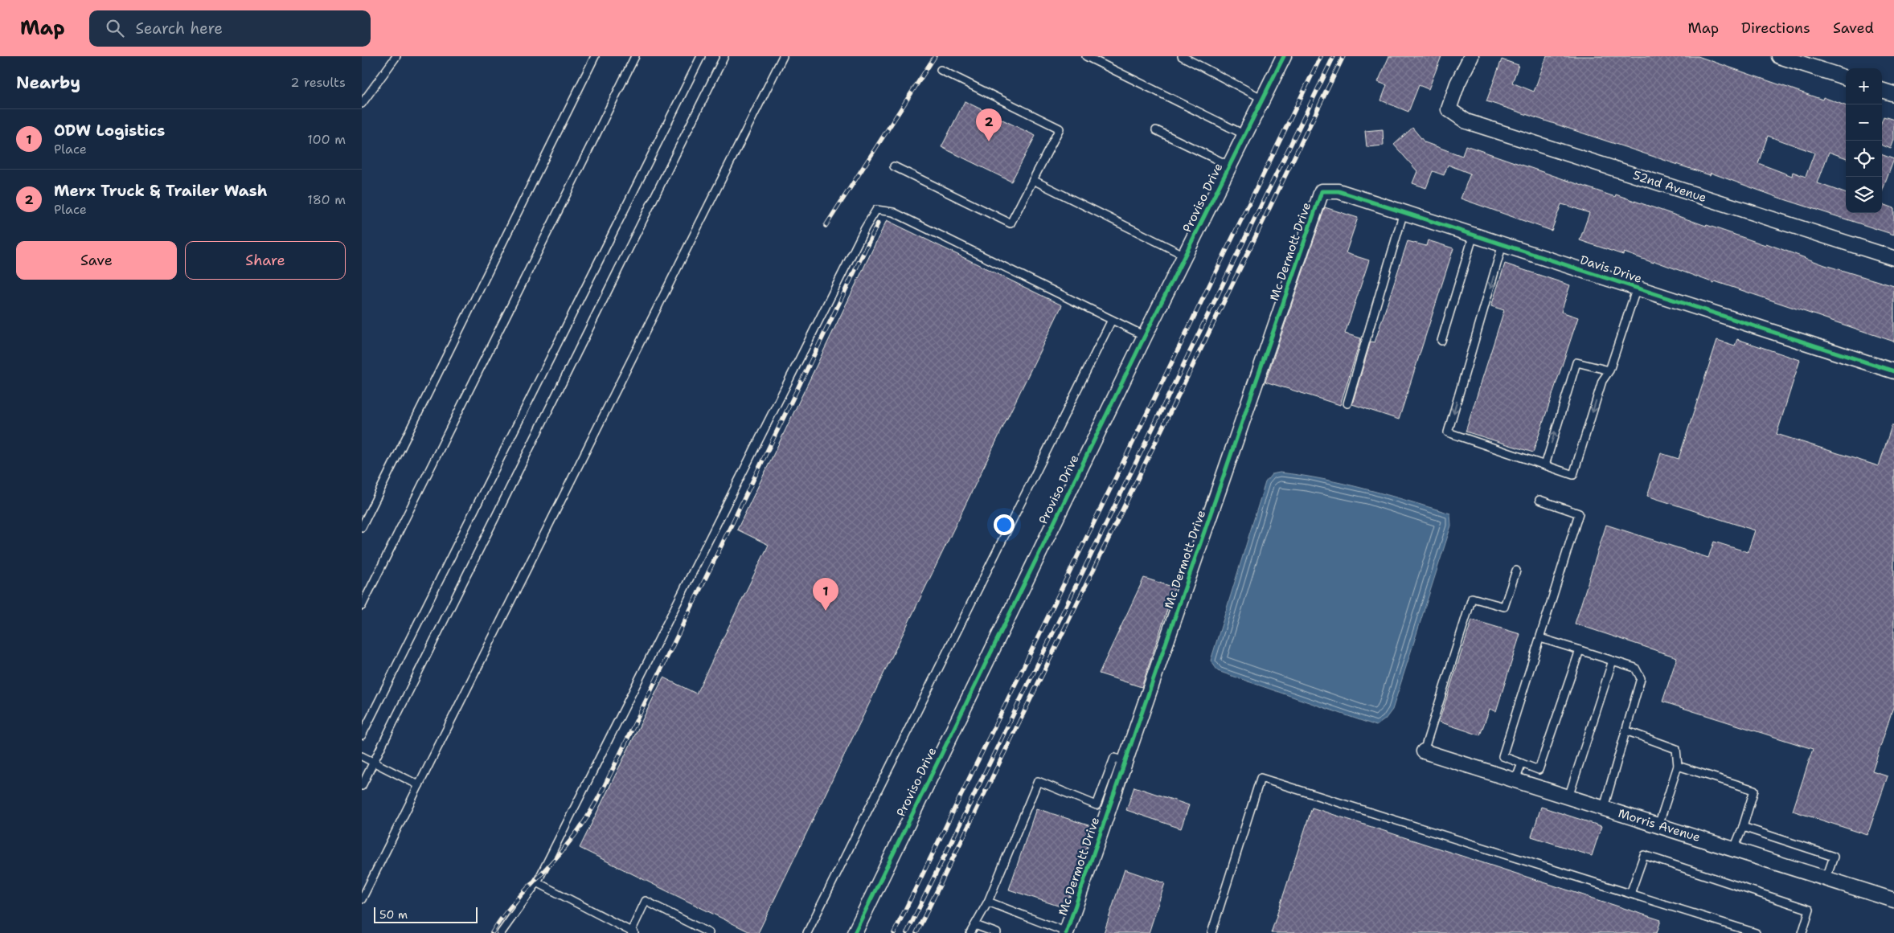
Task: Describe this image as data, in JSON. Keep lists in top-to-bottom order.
{
  "streets": {
    "street": [
      "52nd Avenue",
      "Proviso Drive",
      "Mc Dermott Drive",
      "Davis Drive",
      "Morris Avenue"
    ]
  },
  "crossings": [
    ["Mc Dermott Drive", "Davis Drive"]
  ],
  "scale_bar": "50 m",
  "page": {
    "header": "Map",
    "search": "Search here",
    "nav": ["Map", "Directions", "Saved"],
    "heading": ["Nearby", "2 results"],
    "map_buttons": ["+", "−"],
    "list": [
      {
        "mark": "1",
        "name": "ODW Logistics",
        "note": "Place",
        "value": "100 m"
      },
      {
        "mark": "2",
        "name": "Merx Truck & Trailer Wash",
        "note": "Place",
        "value": "180 m"
      }
    ],
    "pins": ["2", "1"],
    "buttons": ["Save", "Share"],
    "scale": "50 m"
  }
}
